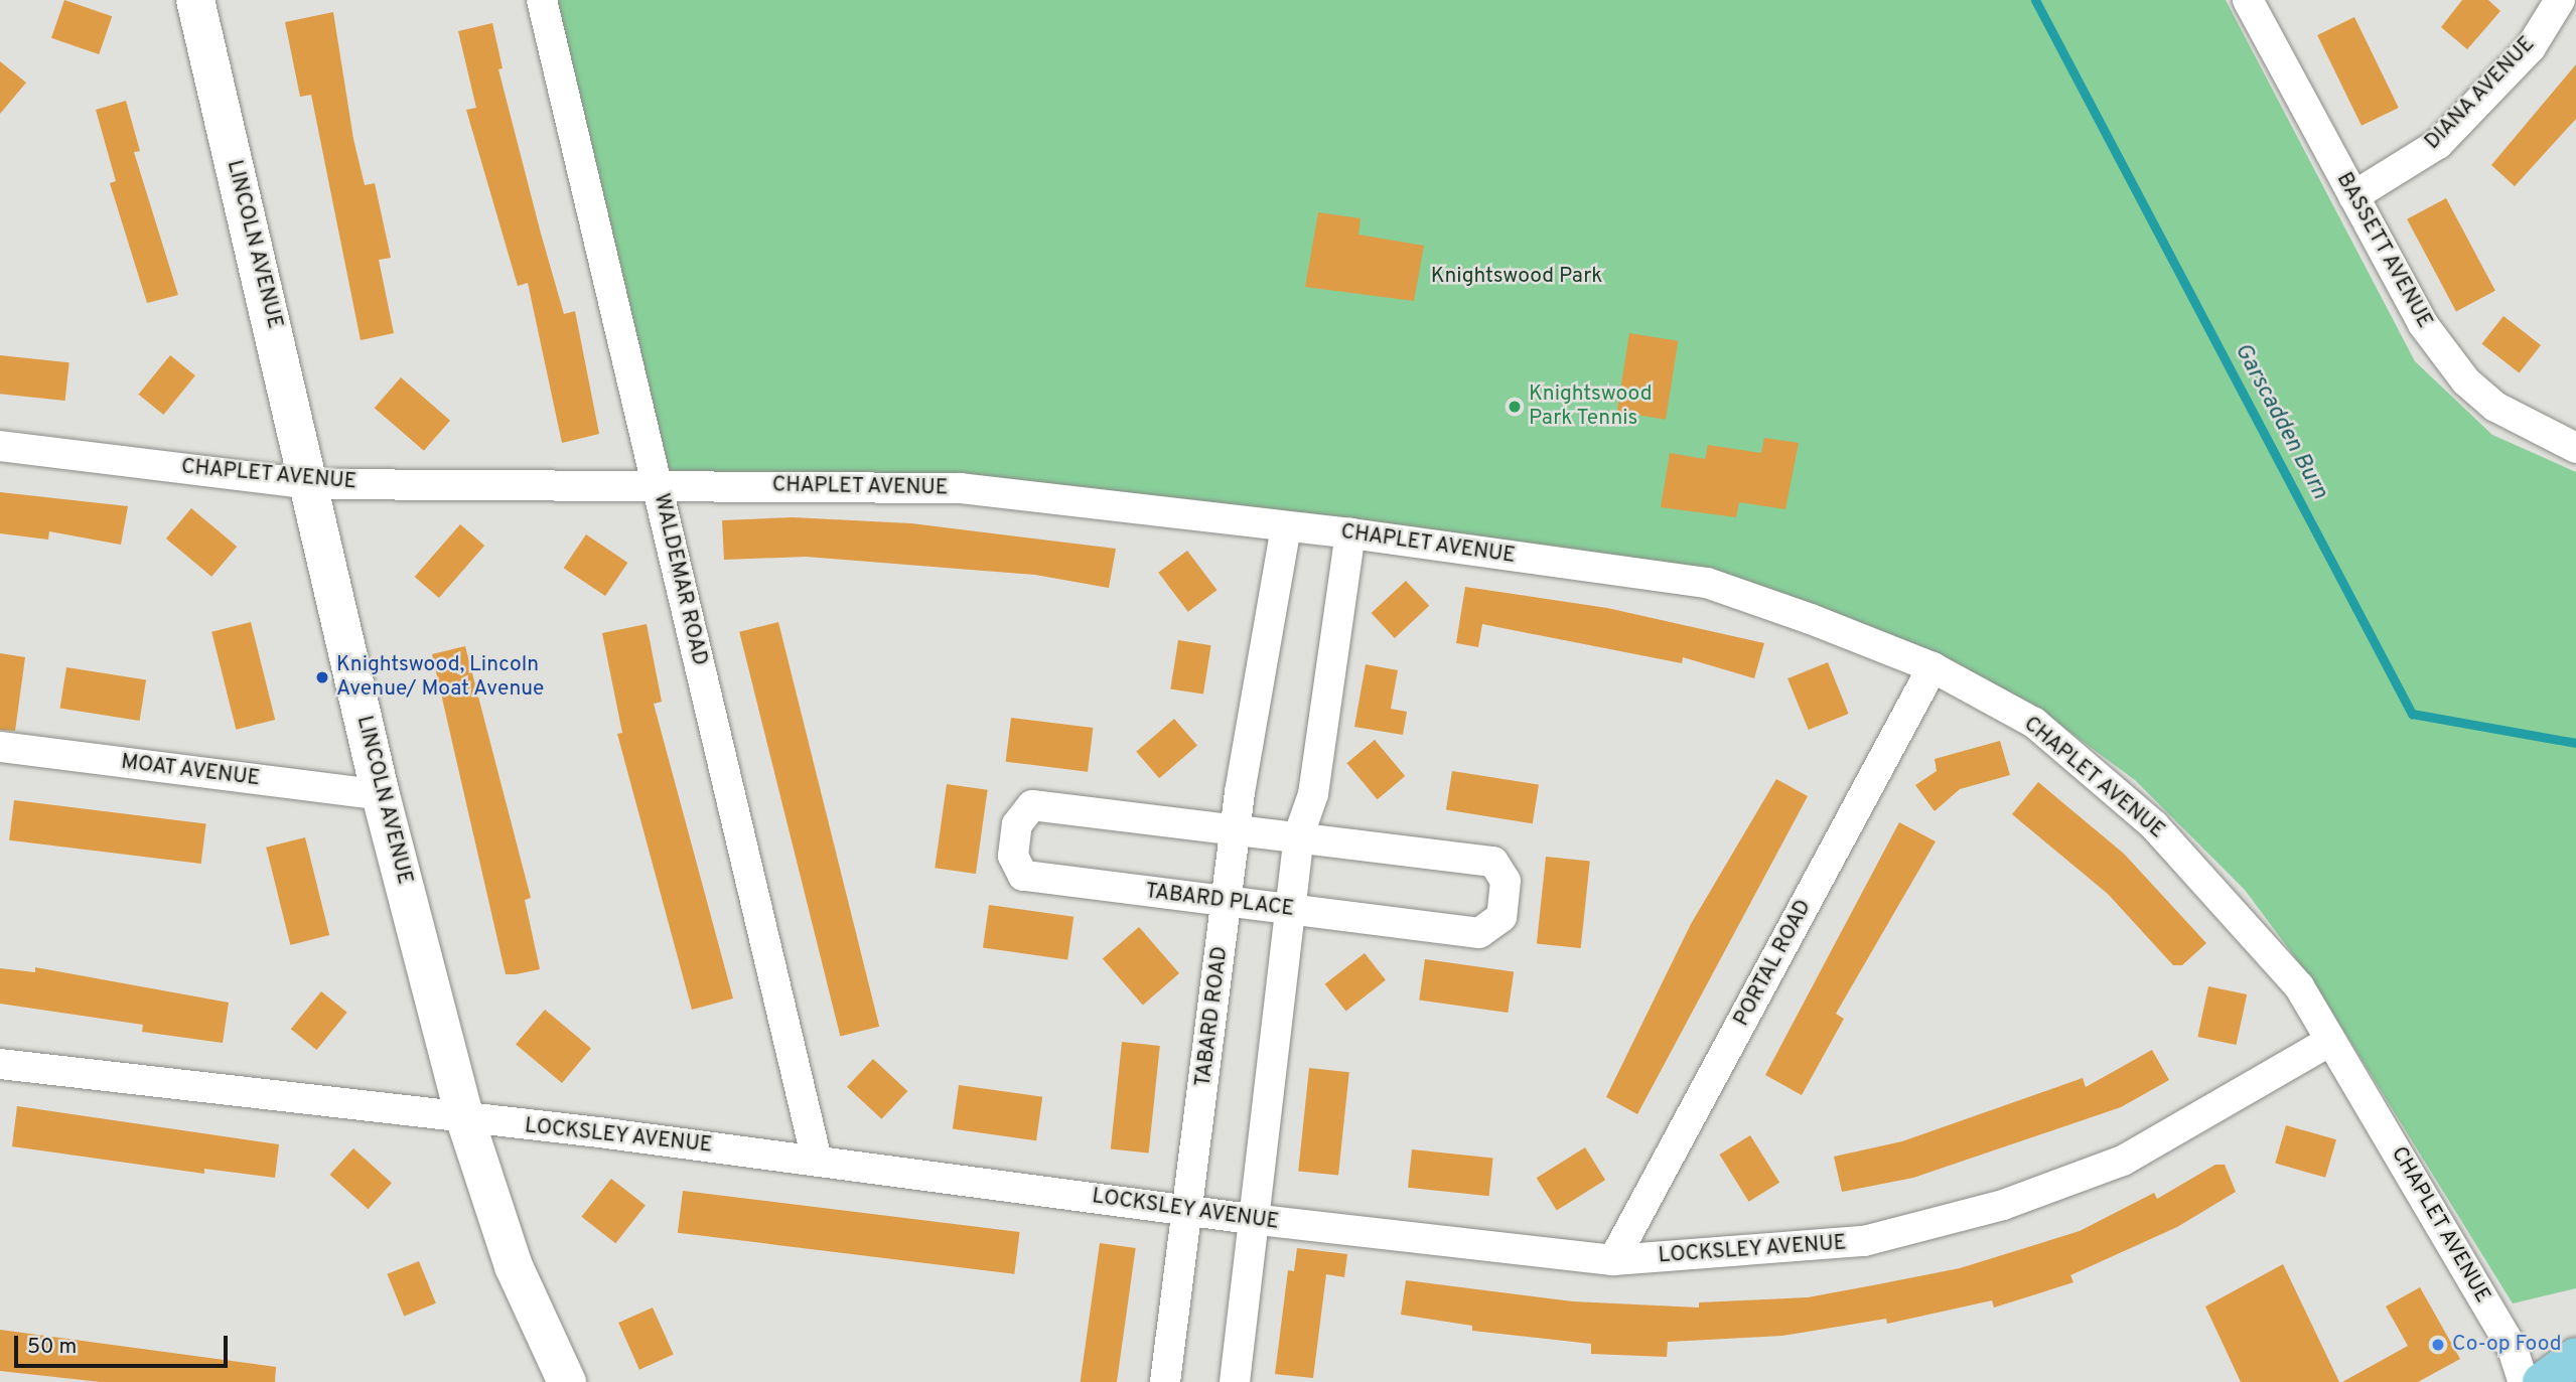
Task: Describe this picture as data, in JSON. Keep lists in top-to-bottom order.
{
  "streets": {
    "street": [
      "DIANA AVENUE",
      "LINCOLN AVENUE",
      "BASSETT AVENUE",
      "CHAPLET AVENUE",
      "WALDEMAR ROAD",
      "MOAT AVENUE",
      "TABARD PLACE",
      "PORTAL ROAD",
      "TABARD ROAD",
      "LOCKSLEY AVENUE"
    ]
  },
  "crossings": [
    ["DIANA AVENUE", "BASSETT AVENUE"],
    ["LINCOLN AVENUE", "CHAPLET AVENUE"],
    ["LINCOLN AVENUE", "MOAT AVENUE"],
    ["LINCOLN AVENUE", "LOCKSLEY AVENUE"],
    ["CHAPLET AVENUE", "WALDEMAR ROAD"],
    ["CHAPLET AVENUE", "PORTAL ROAD"],
    ["CHAPLET AVENUE", "TABARD ROAD"],
    ["CHAPLET AVENUE", "LOCKSLEY AVENUE"],
    ["WALDEMAR ROAD", "LOCKSLEY AVENUE"],
    ["TABARD PLACE", "TABARD ROAD"],
    ["PORTAL ROAD", "LOCKSLEY AVENUE"],
    ["TABARD ROAD", "LOCKSLEY AVENUE"]
  ],
  "water": ["Garscadden Burn"],
  "parks": ["Knightswood Park"],
  "places": ["Knightswood Park Tennis", "Knightswood, Lincoln Avenue/ Moat Avenue", "Co-op Food"],
  "scale_bar": "50 m"
}
